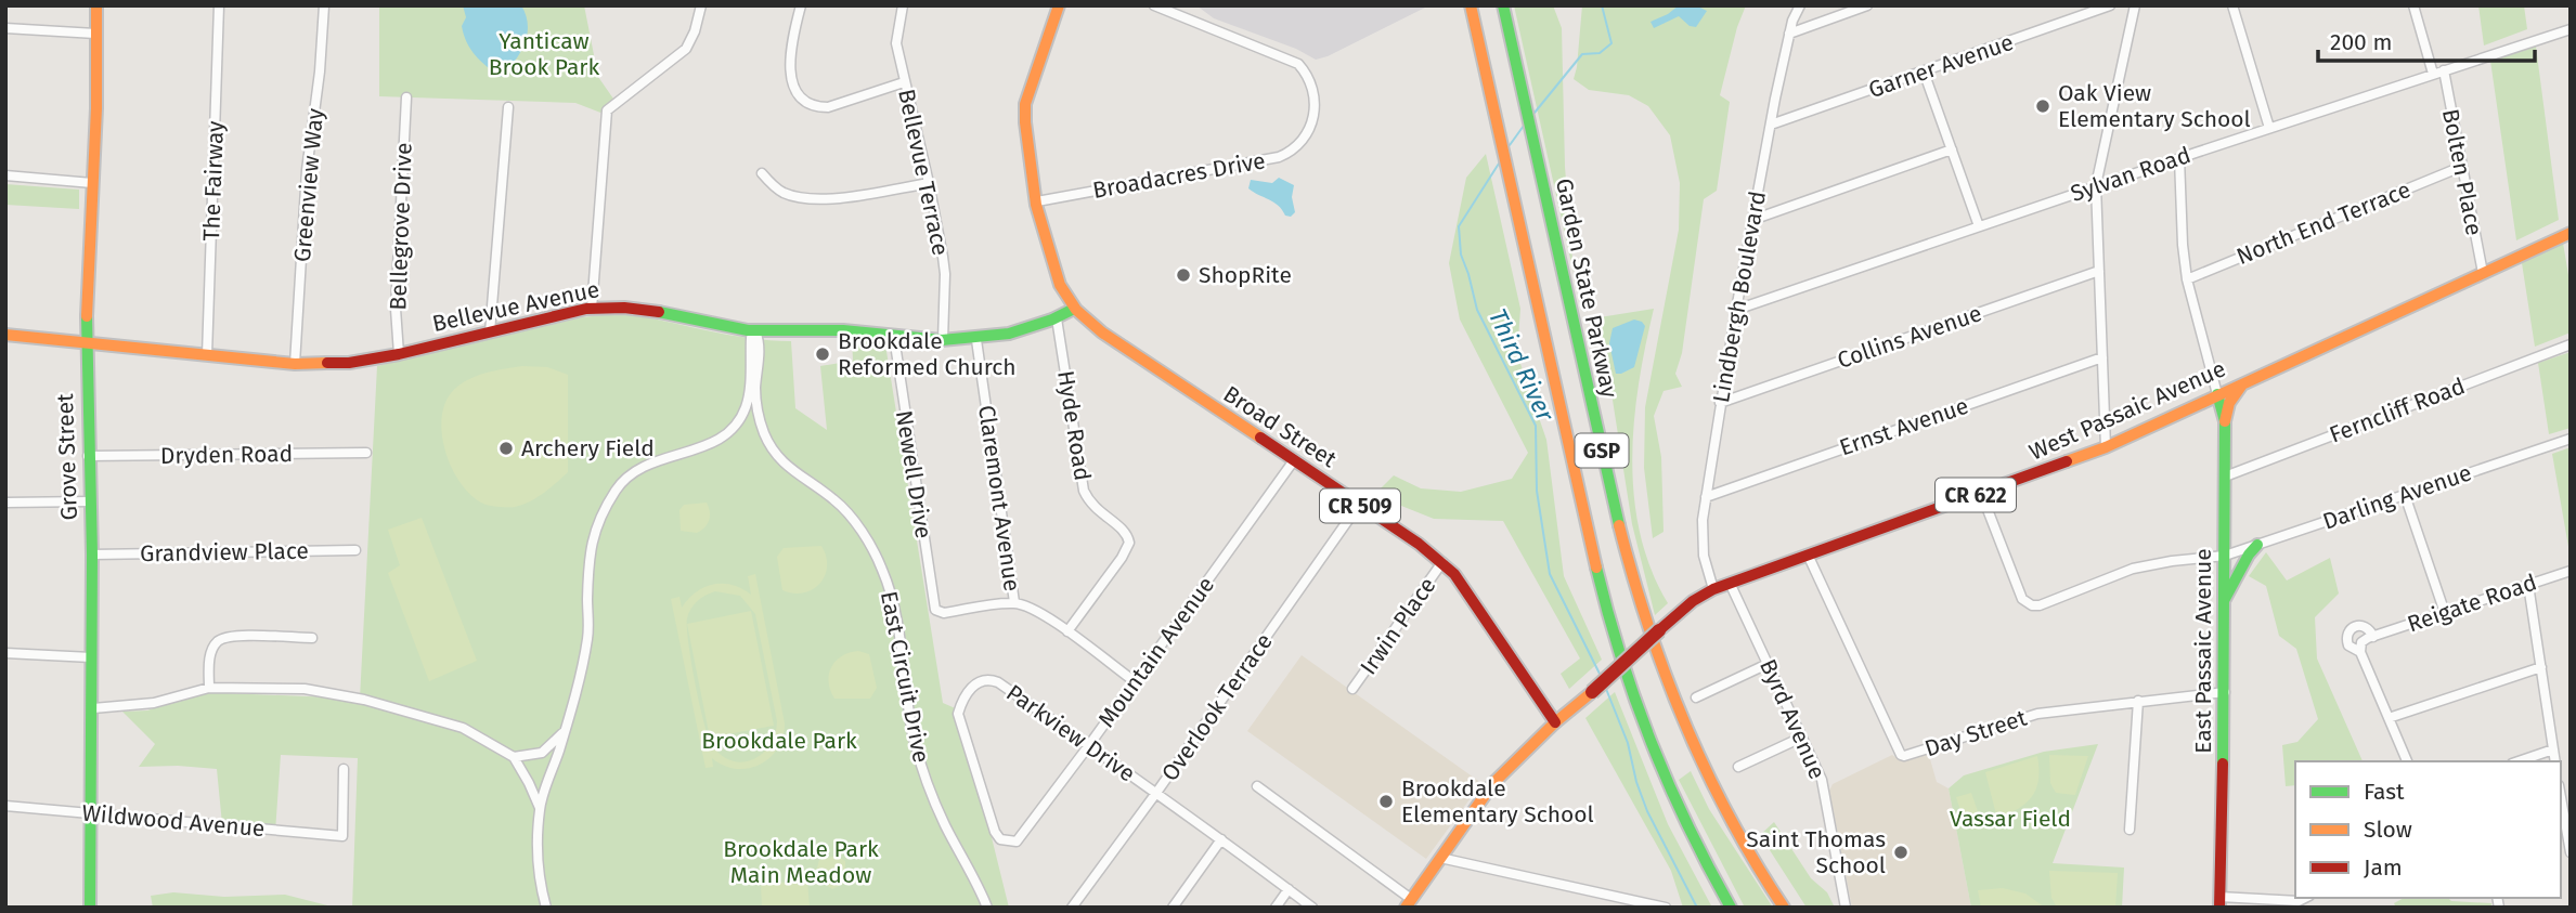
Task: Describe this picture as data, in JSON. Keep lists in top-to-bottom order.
{
  "streets": {
    "main road": [
      "Garden State Parkway",
      "Bellevue Avenue",
      "West Passaic Avenue",
      "Broad Street",
      "GSP",
      "Grove Street",
      "CR 622",
      "CR 509",
      "East Passaic Avenue"
    ],
    "street": [
      "Garner Avenue",
      "Bellevue Terrace",
      "Bolten Place",
      "Sylvan Road",
      "Broadacres Drive",
      "The Fairway",
      "Greenview Way",
      "North End Terrace",
      "Bellegrove Drive",
      "Lindbergh Boulevard",
      "Collins Avenue",
      "Ferncliff Road",
      "Hyde Road",
      "Ernst Avenue",
      "Dryden Road",
      "Newell Drive",
      "Darling Avenue",
      "Claremont Avenue",
      "Grandview Place",
      "Reigate Road",
      "Irwin Place",
      "Mountain Avenue",
      "East Circuit Drive",
      "Overlook Terrace",
      "Byrd Avenue",
      "Parkview Drive",
      "Day Street",
      "Wildwood Avenue"
    ]
  },
  "crossings": [
    ["Garner Avenue", "Lindbergh Boulevard"],
    ["Bellevue Terrace", "Bellevue Avenue"],
    ["Bolten Place", "Sylvan Road"],
    ["Bolten Place", "North End Terrace"],
    ["Bolten Place", "West Passaic Avenue"],
    ["Sylvan Road", "Lindbergh Boulevard"],
    ["Broadacres Drive", "Broad Street"],
    ["The Fairway", "Bellevue Avenue"],
    ["Greenview Way", "Bellevue Avenue"],
    ["Bellegrove Drive", "Bellevue Avenue"],
    ["Lindbergh Boulevard", "Collins Avenue"],
    ["Lindbergh Boulevard", "West Passaic Avenue"],
    ["Lindbergh Boulevard", "Ernst Avenue"],
    ["Bellevue Avenue", "Hyde Road"],
    ["Bellevue Avenue", "Broad Street"],
    ["Bellevue Avenue", "Grove Street"],
    ["Bellevue Avenue", "Newell Drive"],
    ["Bellevue Avenue", "Claremont Avenue"],
    ["Bellevue Avenue", "East Circuit Drive"],
    ["West Passaic Avenue", "Broad Street"],
    ["West Passaic Avenue", "Darling Avenue"],
    ["West Passaic Avenue", "East Passaic Avenue"],
    ["West Passaic Avenue", "Byrd Avenue"],
    ["West Passaic Avenue", "Day Street"],
    ["Ferncliff Road", "East Passaic Avenue"],
    ["Hyde Road", "Claremont Avenue"],
    ["Broad Street", "Irwin Place"],
    ["Broad Street", "Mountain Avenue"],
    ["Broad Street", "Overlook Terrace"],
    ["Dryden Road", "Grove Street"],
    ["Grove Street", "Grandview Place"],
    ["Grove Street", "Wildwood Avenue"],
    ["Newell Drive", "Claremont Avenue"],
    ["Darling Avenue", "East Passaic Avenue"],
    ["Claremont Avenue", "Mountain Avenue"],
    ["East Passaic Avenue", "Day Street"],
    ["Mountain Avenue", "Parkview Drive"],
    ["Overlook Terrace", "Parkview Drive"]
  ],
  "water": ["Third River"],
  "parks": [
    "Yanticaw Brook Park",
    "Brookdale Park",
    "Vassar Field",
    "Brookdale Park Main Meadow"
  ],
  "places": [
    "Oak View Elementary School",
    "ShopRite",
    "Brookdale Reformed Church",
    "Archery Field",
    "Brookdale Elementary School",
    "Saint Thomas School"
  ],
  "legend": ["Fast", "Slow", "Jam"],
  "scale_bar": "200 m"
}
